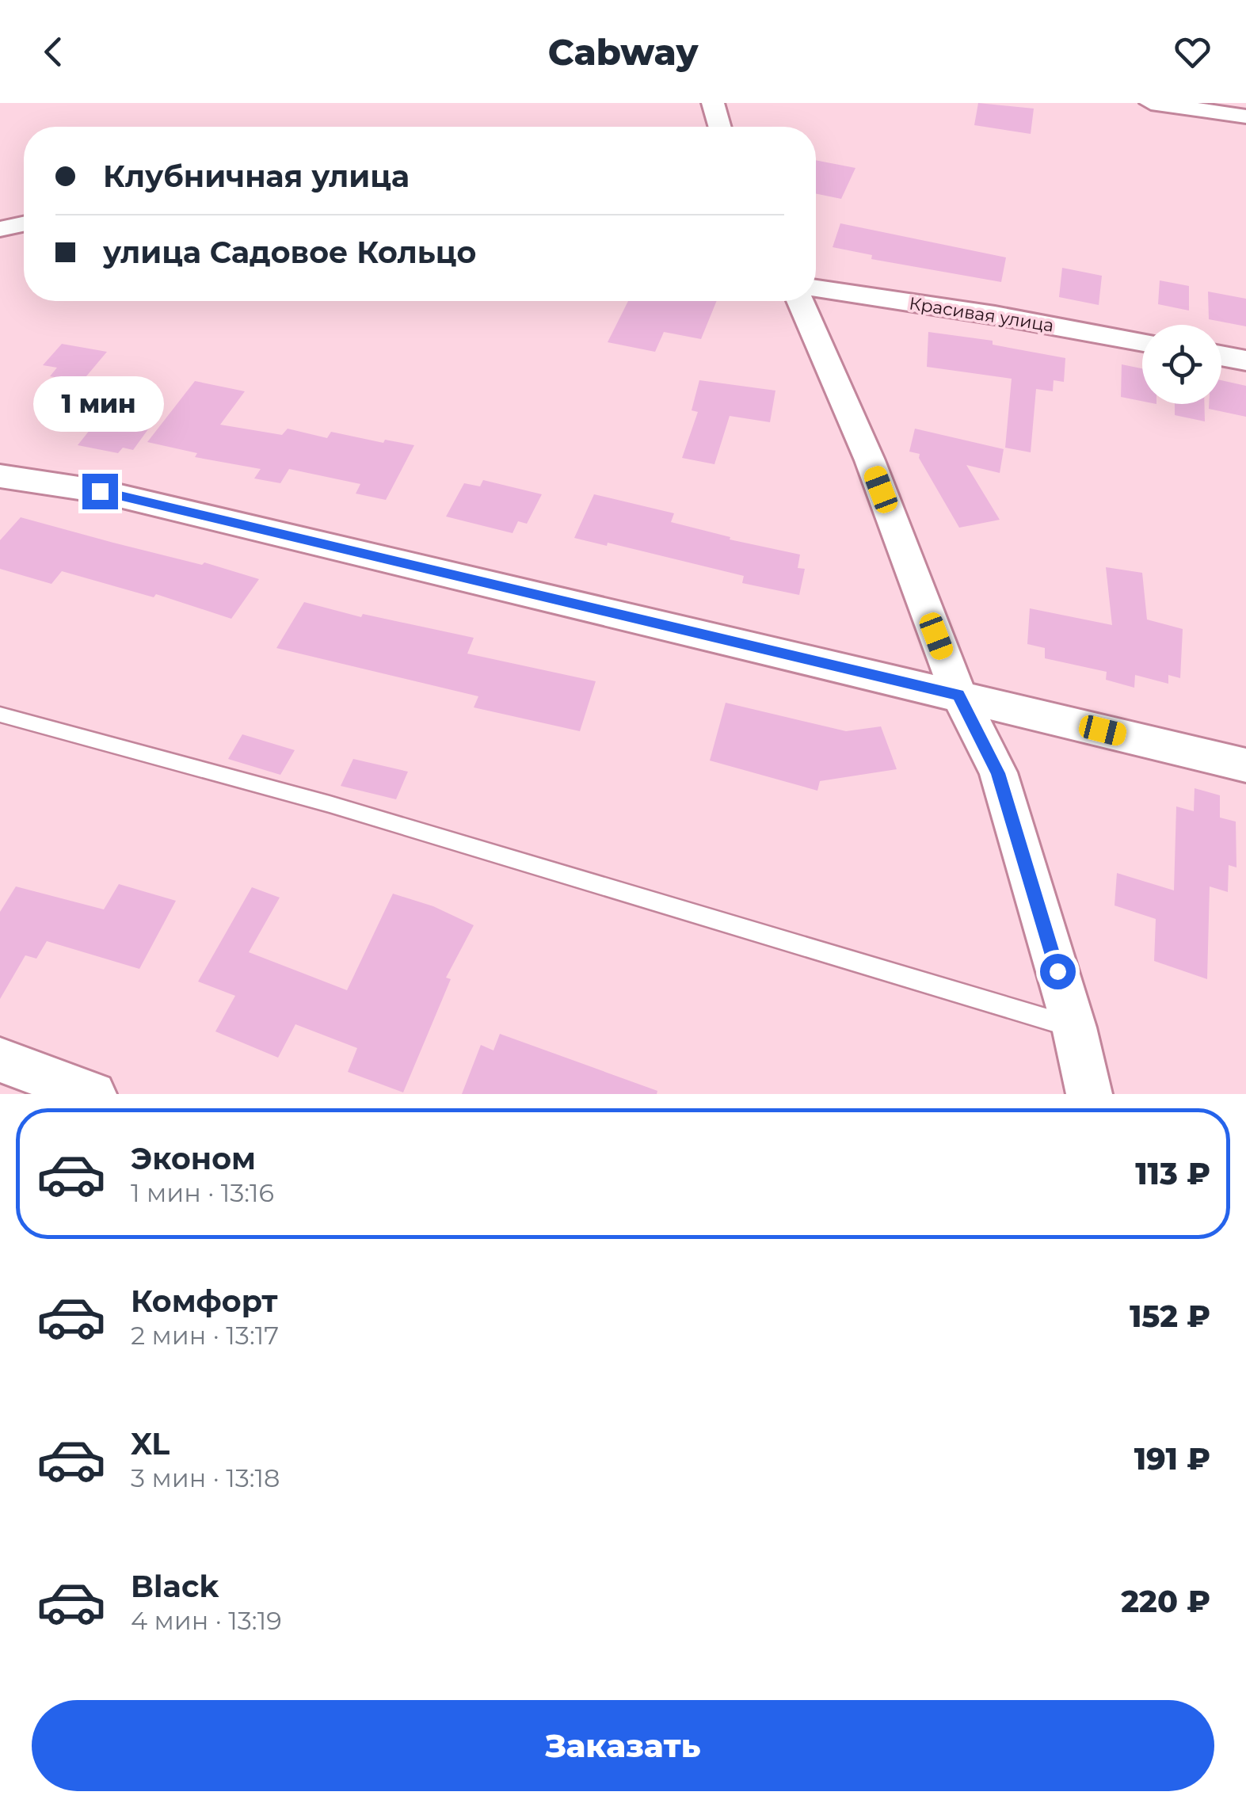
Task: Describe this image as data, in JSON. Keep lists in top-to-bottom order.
{
  "streets": {
    "street": ["Красивая улица"]
  },
  "page": {
    "header": "Cabway",
    "banner": ["Клубничная улица", "улица Садовое Кольцо"],
    "bubble": "1 мин",
    "list": [
      {
        "name": "Эконом",
        "note": "1 мин · 13:16",
        "value": "113 ₽"
      },
      {
        "name": "Комфорт",
        "note": "2 мин · 13:17",
        "value": "152 ₽"
      },
      {
        "name": "XL",
        "note": "3 мин · 13:18",
        "value": "191 ₽"
      },
      {
        "name": "Black",
        "note": "4 мин · 13:19",
        "value": "220 ₽"
      }
    ],
    "buttons": "Заказать"
  }
}
